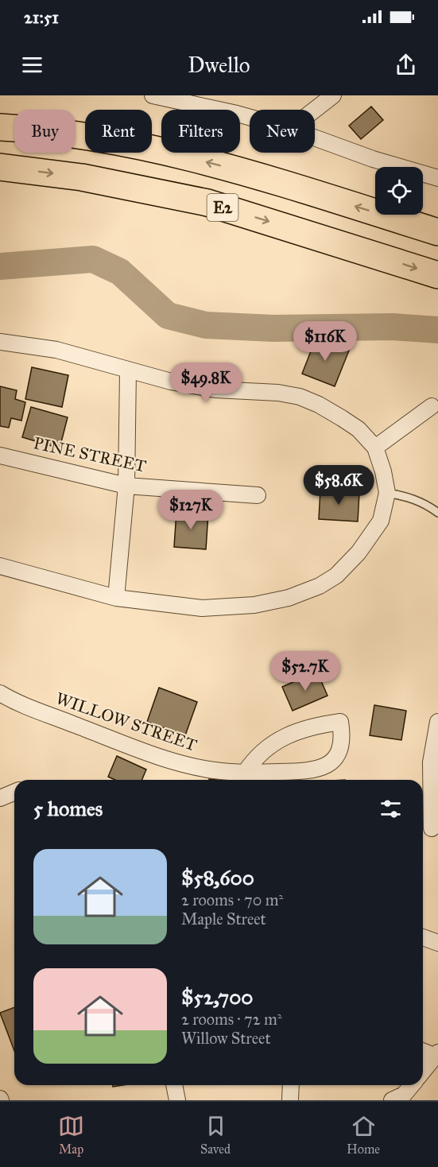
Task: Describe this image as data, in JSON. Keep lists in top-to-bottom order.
{
  "streets": {
    "highway": ["E2"],
    "street": ["PINE STREET", "WILLOW STREET"]
  },
  "page": {
    "status": "21:51",
    "header": "Dwello",
    "chip": [
      "Buy",
      "Rent",
      "Filters",
      "New"
    ],
    "price": [
      "$116K",
      "$49.8K",
      "$58.6K",
      "$127K",
      "$52.7K"
    ],
    "heading": "5 homes",
    "list": [
      {
        "name": "$58,600",
        "note": "2 rooms · 70 m² · Maple Street"
      },
      {
        "name": "$52,700",
        "note": "2 rooms · 72 m² · Willow Street"
      }
    ],
    "tabs": ["Map", "Saved", "Home"]
  }
}
